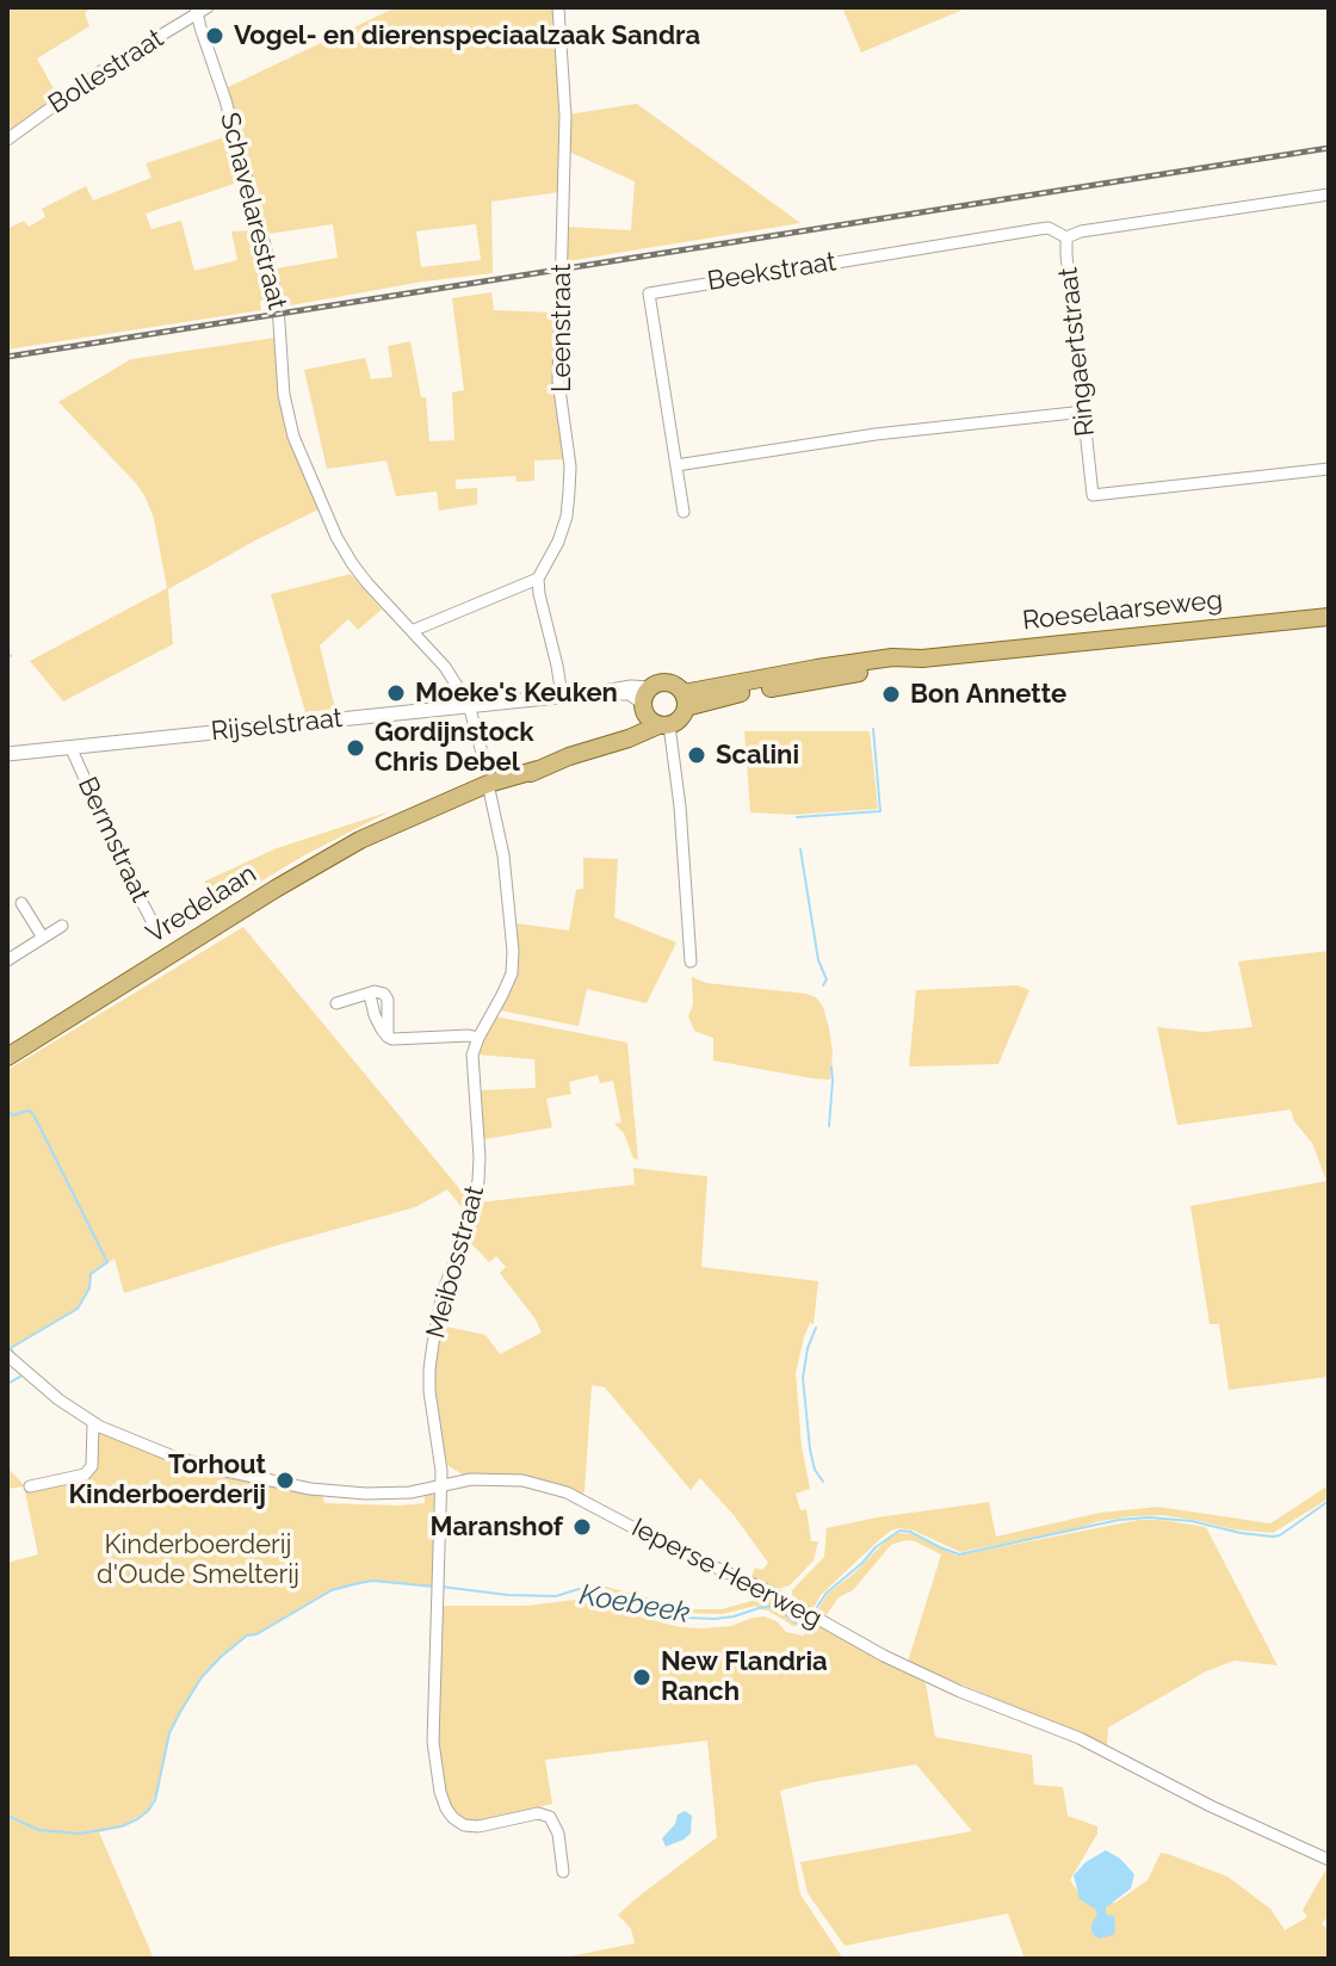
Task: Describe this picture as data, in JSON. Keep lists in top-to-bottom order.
{
  "streets": {
    "main road": ["Roeselaarseweg", "Vredelaan"],
    "street": [
      "Bollestraat",
      "Schavelarestraat",
      "Beekstraat",
      "Leenstraat",
      "Ringaertstraat",
      "Rijselstraat",
      "Bermstraat",
      "Meibosstraat",
      "Ieperse Heerweg"
    ]
  },
  "crossings": [
    ["Bollestraat", "Schavelarestraat"],
    ["Schavelarestraat", "Rijselstraat"],
    ["Schavelarestraat", "Meibosstraat"],
    ["Beekstraat", "Ringaertstraat"],
    ["Roeselaarseweg", "Rijselstraat"],
    ["Roeselaarseweg", "Vredelaan"],
    ["Rijselstraat", "Bermstraat"],
    ["Rijselstraat", "Vredelaan"],
    ["Rijselstraat", "Meibosstraat"],
    ["Vredelaan", "Meibosstraat"],
    ["Meibosstraat", "Ieperse Heerweg"]
  ],
  "water": ["Koebeek"],
  "parks": ["Kinderboerderij d'Oude Smelterij"],
  "places": [
    "Vogel- en dierenspeciaalzaak Sandra",
    "Moeke's Keuken",
    "Bon Annette",
    "Gordijnstock Chris Debel",
    "Scalini",
    "Torhout Kinderboerderij",
    "Maranshof",
    "New Flandria Ranch"
  ]
}
